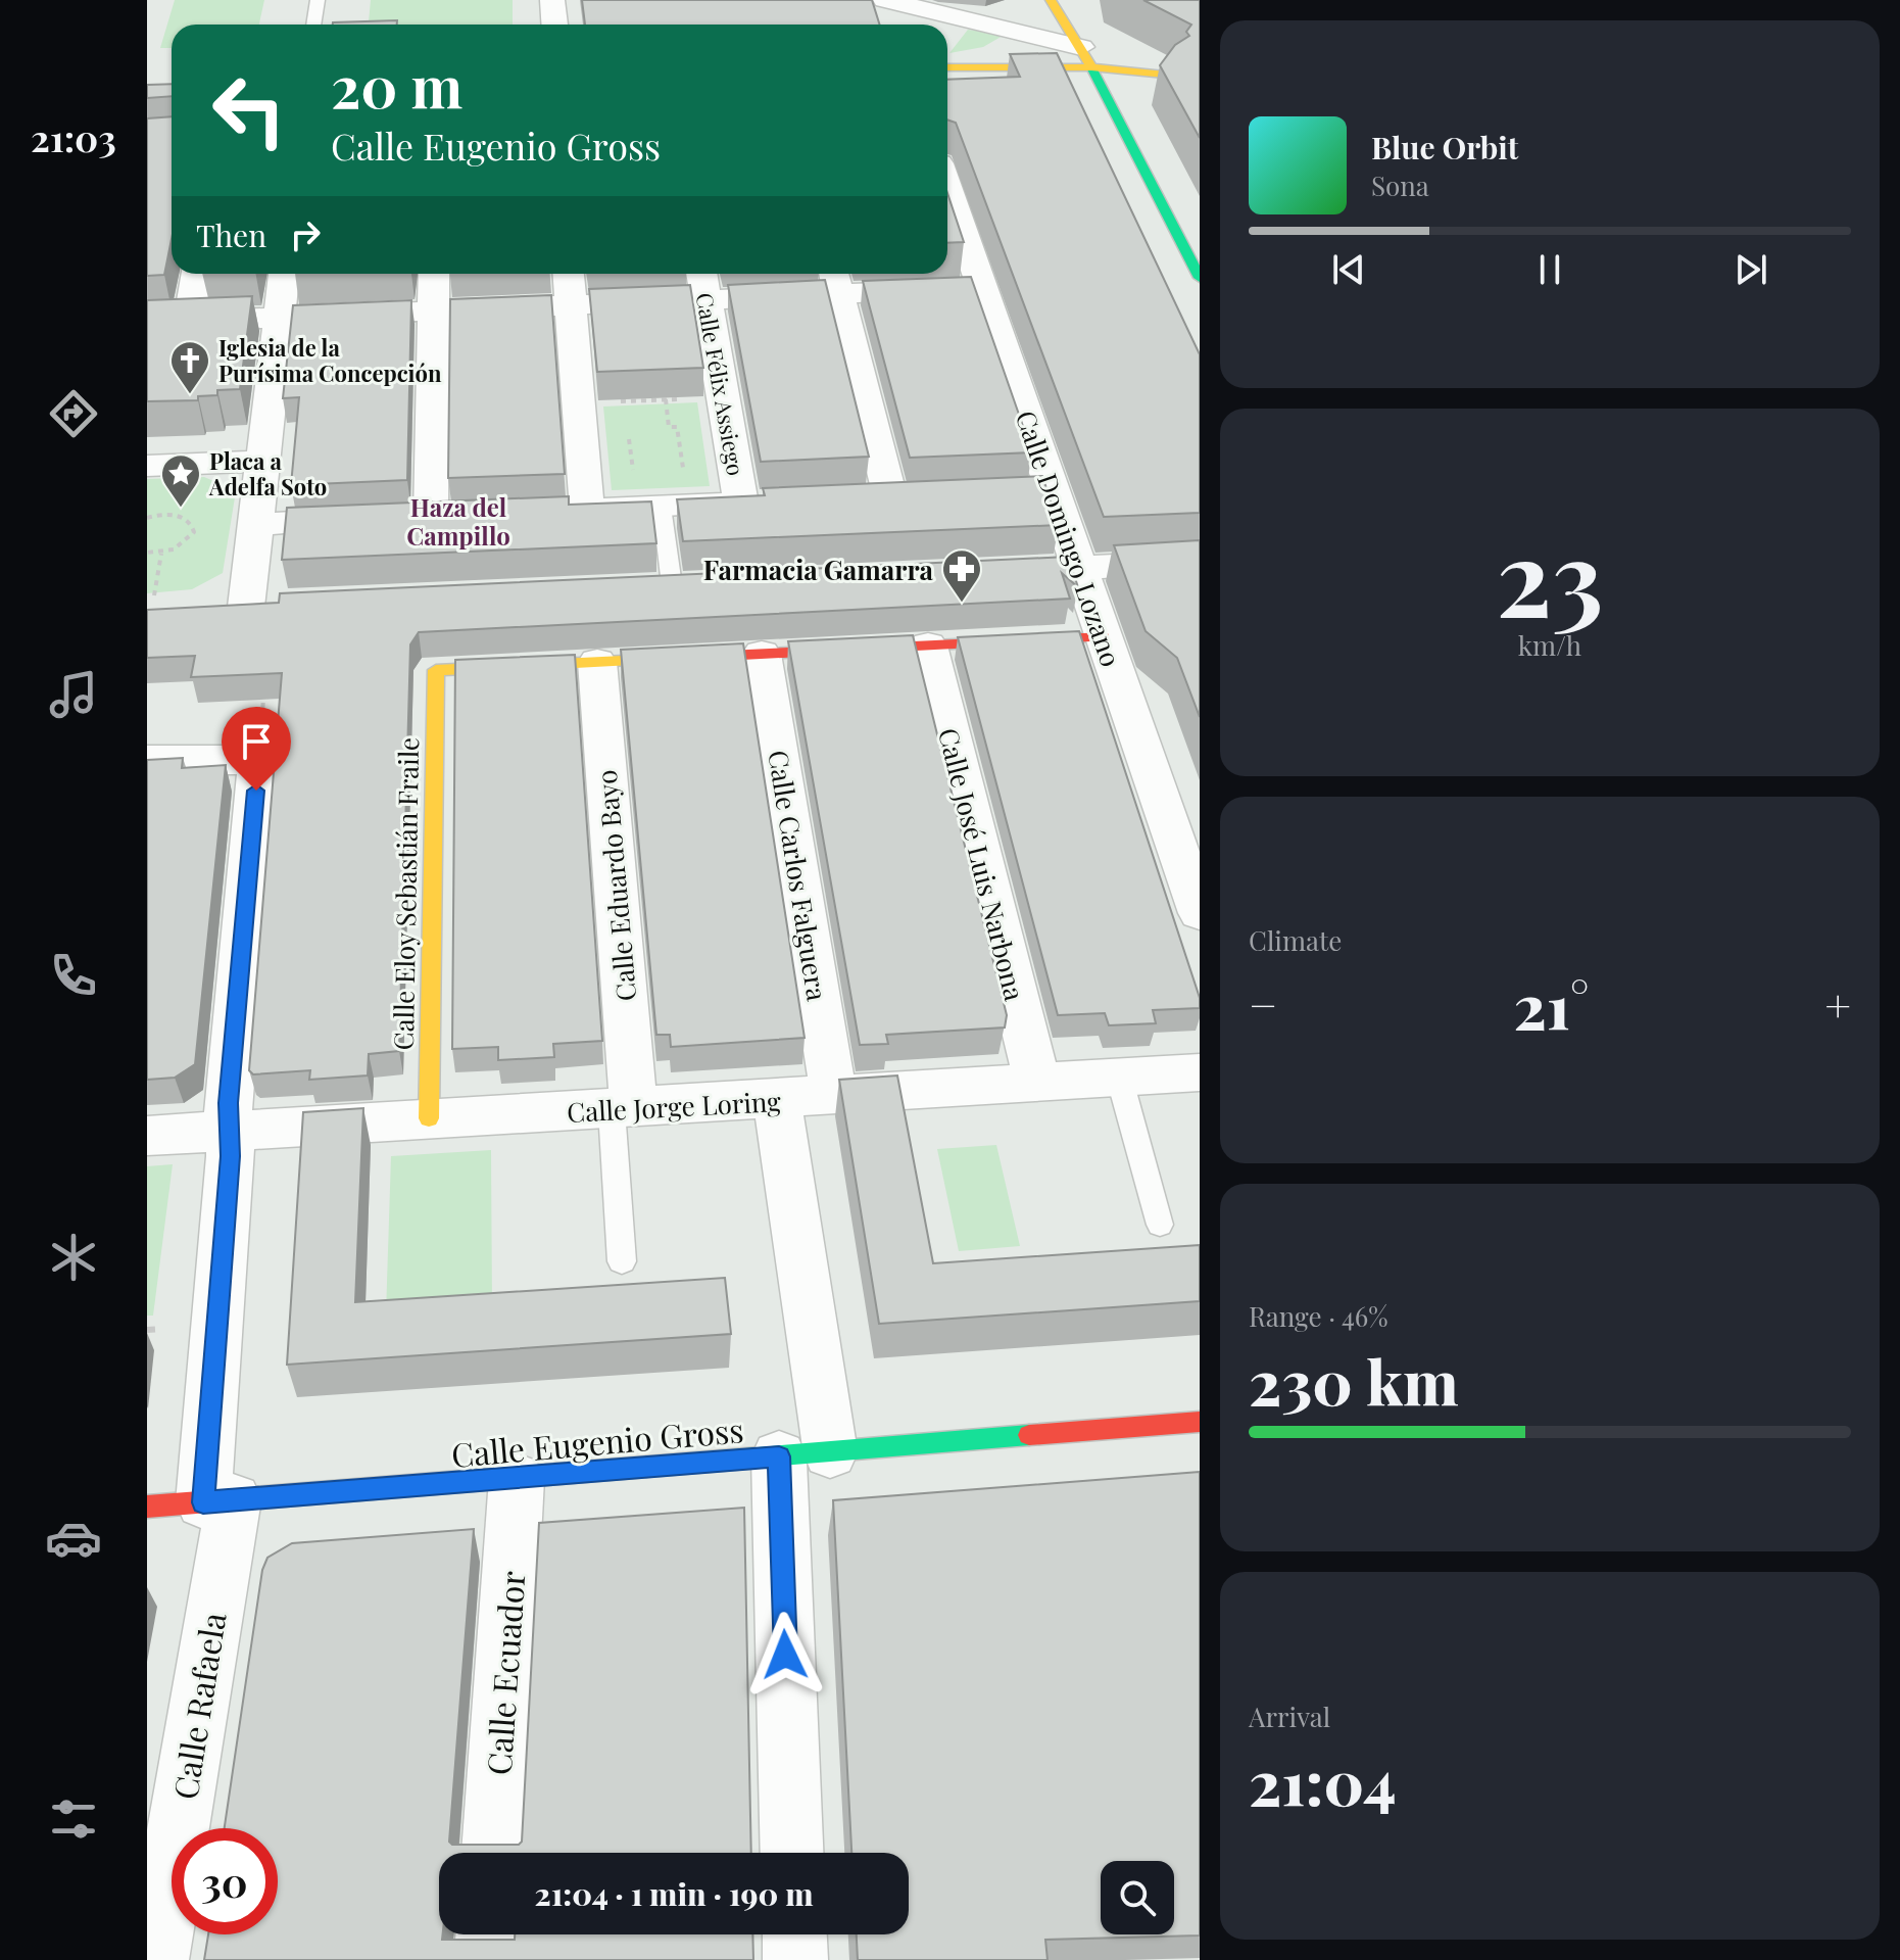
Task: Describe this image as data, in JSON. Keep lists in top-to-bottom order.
{
  "streets": {
    "main road": ["Calle Eloy Sebastián Fraile", "Calle Eugenio Gross"],
    "street": [
      "Calle Félix Assiego",
      "Calle Domingo Lozano",
      "Calle José Luis Narbona",
      "Calle Carlos Falguera",
      "Calle Eduardo Bayo",
      "Calle Jorge Loring",
      "Calle Ecuador",
      "Calle Rafaela"
    ]
  },
  "crossings": [
    ["Calle José Luis Narbona", "Calle Jorge Loring"],
    ["Calle Carlos Falguera", "Calle Jorge Loring"],
    ["Calle Eduardo Bayo", "Calle Eloy Sebastián Fraile"],
    ["Calle Eduardo Bayo", "Calle Jorge Loring"],
    ["Calle Eloy Sebastián Fraile", "Calle Jorge Loring"],
    ["Calle Jorge Loring", "Calle Rafaela"],
    ["Calle Eugenio Gross", "Calle Ecuador"],
    ["Calle Eugenio Gross", "Calle Rafaela"]
  ],
  "districts": ["Haza del Campillo"],
  "places": {
    "church": ["Iglesia de la Purísima Concepción"],
    "place": ["Placa a Adelfa Soto"],
    "pharmacy": ["Farmacia Gamarra"]
  },
  "page": {
    "tabs": "21:03",
    "turn": ["20 m", "Calle Eugenio Gross"],
    "song": ["Blue Orbit", "Sona"],
    "then": "Then",
    "tile": [
      ["23", "km/h"],
      "Climate",
      ["Range · 46%", "230 km"],
      ["Arrival", "21:04"]
    ],
    "heat": ["−", "21°", "+"],
    "limit": "30",
    "trip": "21:04 · 1 min · 190 m"
  }
}
